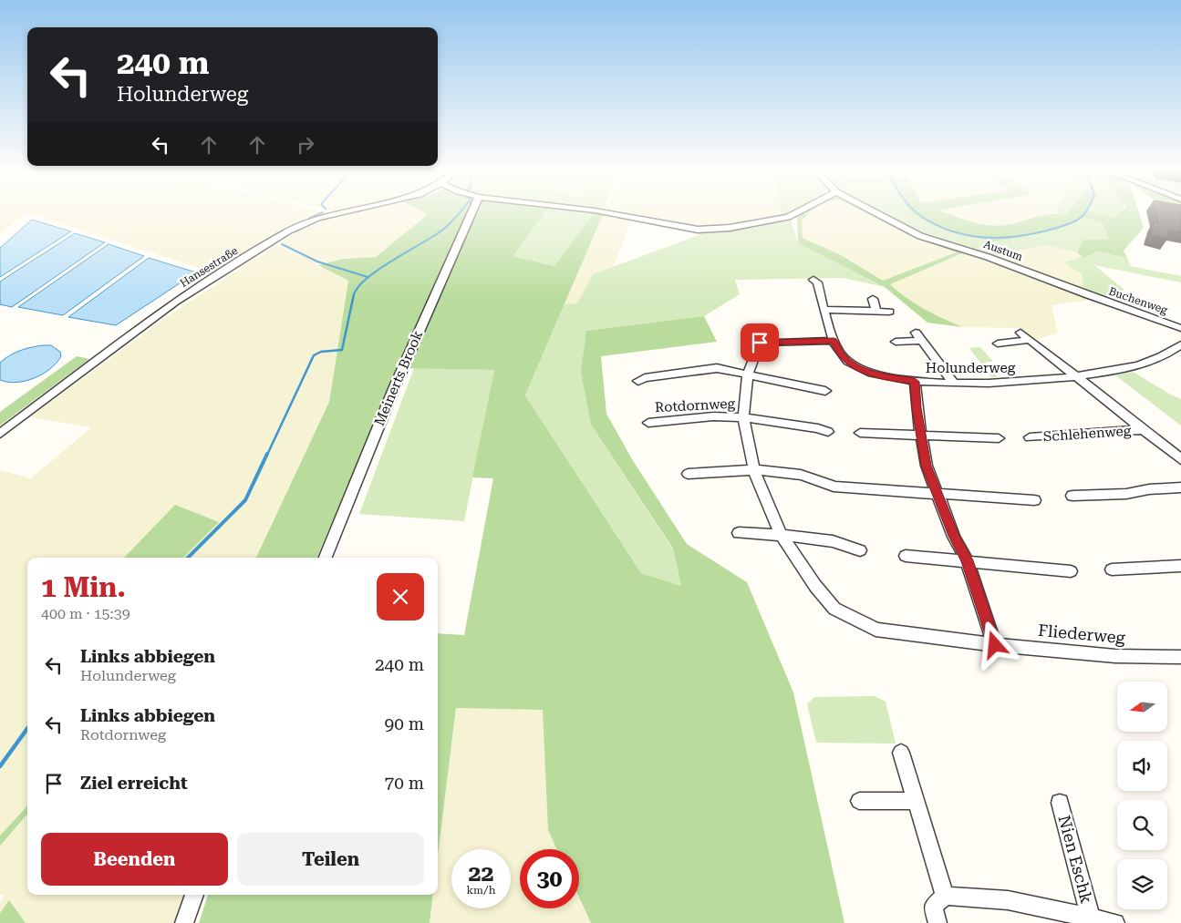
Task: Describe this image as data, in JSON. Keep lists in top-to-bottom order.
{
  "streets": {
    "street": [
      "Austum",
      "Hansestraße",
      "Buchenweg",
      "Holunderweg",
      "Meinerts Brook",
      "Rotdornweg",
      "Schlehenweg",
      "Fliederweg",
      "Nien Eschk"
    ]
  },
  "crossings": [
    ["Austum", "Buchenweg"],
    ["Holunderweg", "Rotdornweg"],
    ["Holunderweg", "Schlehenweg"],
    ["Rotdornweg", "Fliederweg"]
  ],
  "north": "left",
  "page": {
    "turn": ["240 m", "Holunderweg"],
    "heading": ["1 Min.", "400 m · 15:39"],
    "list": [
      {
        "name": "Links abbiegen",
        "note": "Holunderweg",
        "value": "240 m"
      },
      {
        "name": "Links abbiegen",
        "note": "Rotdornweg",
        "value": "90 m"
      },
      {
        "name": "Ziel erreicht",
        "value": "70 m"
      }
    ],
    "buttons": ["Beenden", "Teilen"],
    "speed": "22 km/h",
    "limit": "30"
  }
}
